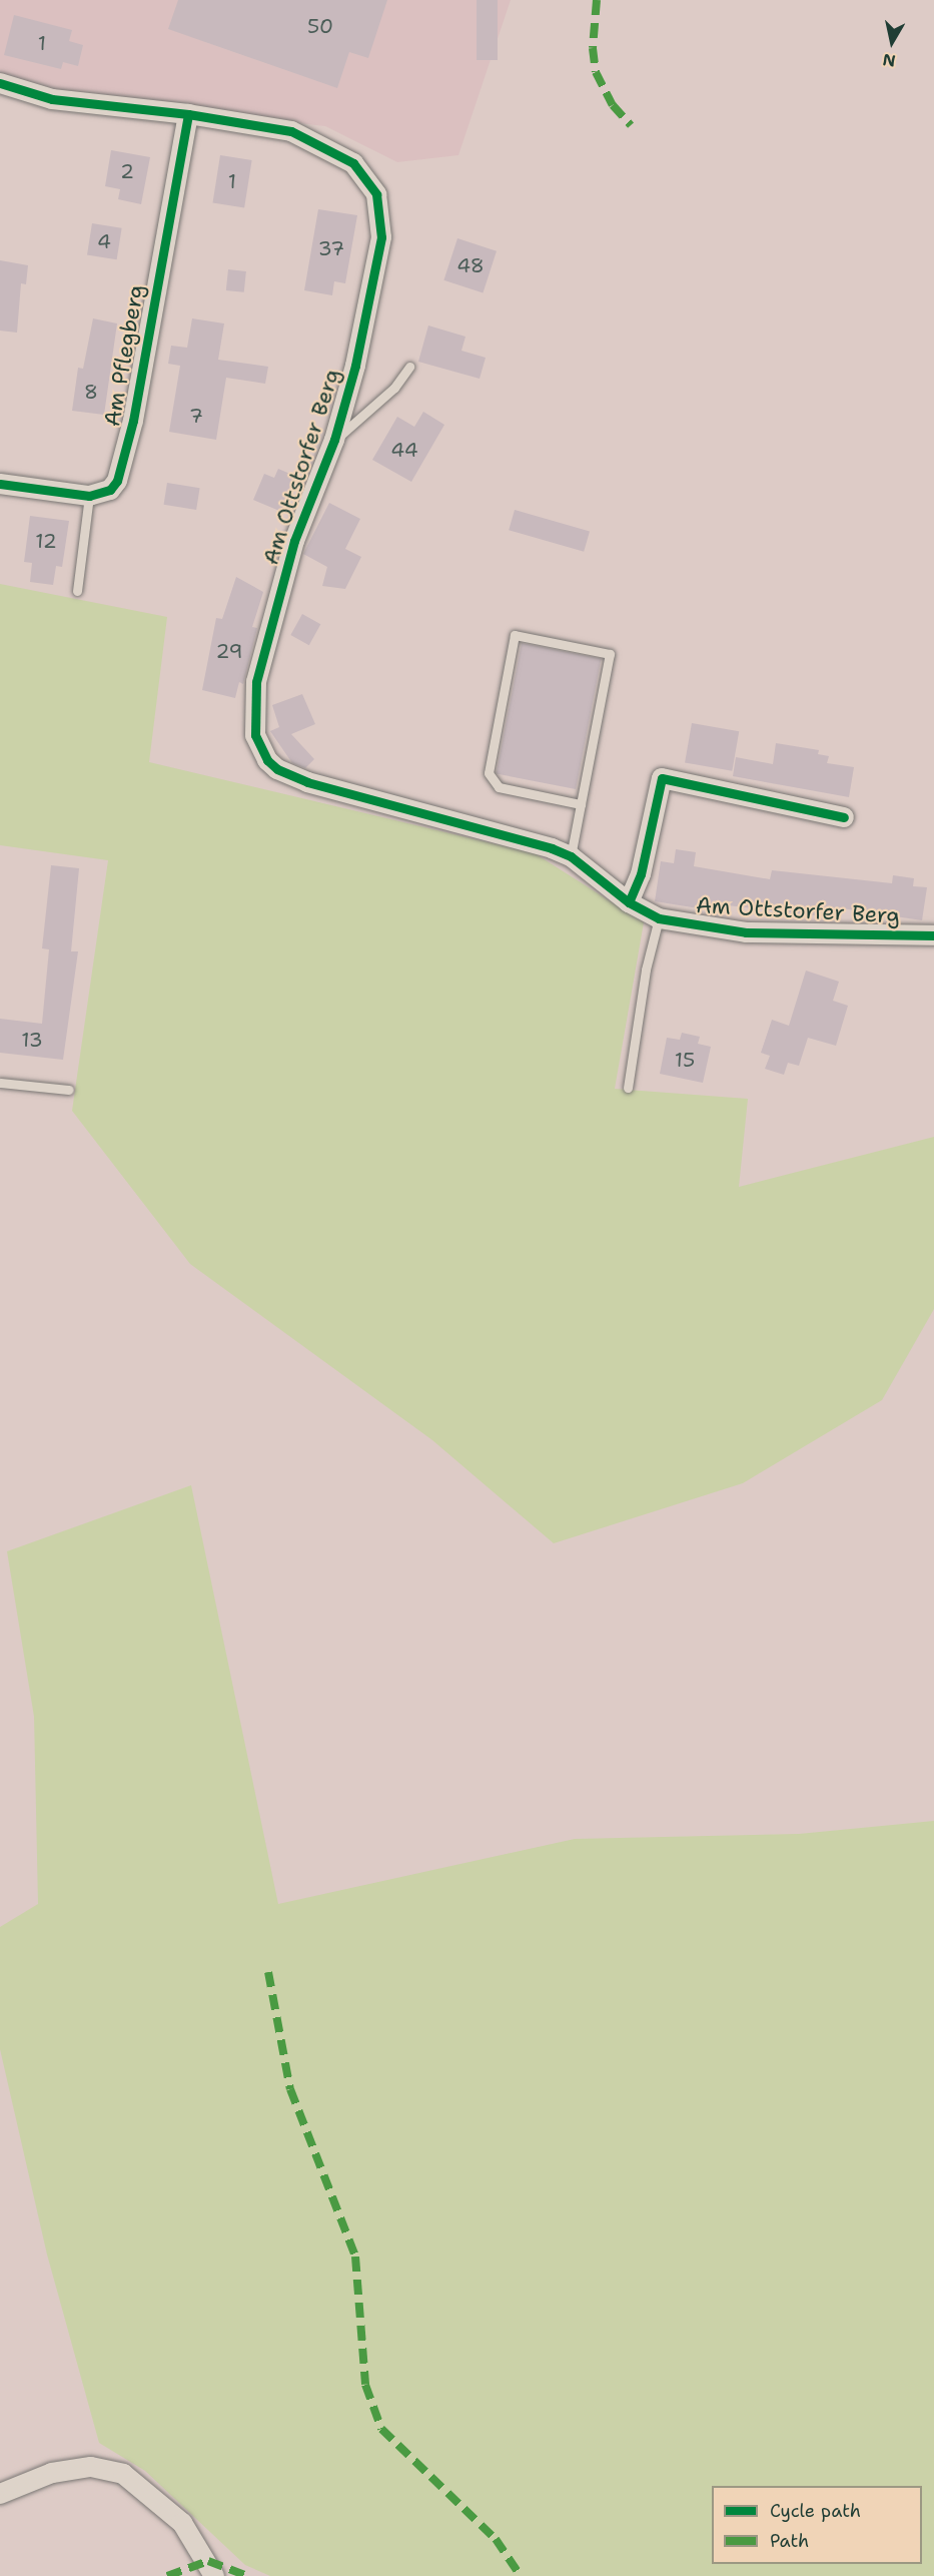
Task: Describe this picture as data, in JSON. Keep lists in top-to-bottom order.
{
  "streets": {
    "street": ["Am Pflegberg", "Am Ottstorfer Berg"]
  },
  "crossings": [
    ["Am Pflegberg", "Am Ottstorfer Berg"]
  ],
  "house_numbers": [
    "50",
    "1",
    "2",
    "1",
    "4",
    "37",
    "48",
    "8",
    "7",
    "44",
    "12",
    "29",
    "13",
    "15"
  ],
  "legend": ["Cycle path", "Path"],
  "north": "bottom"
}
